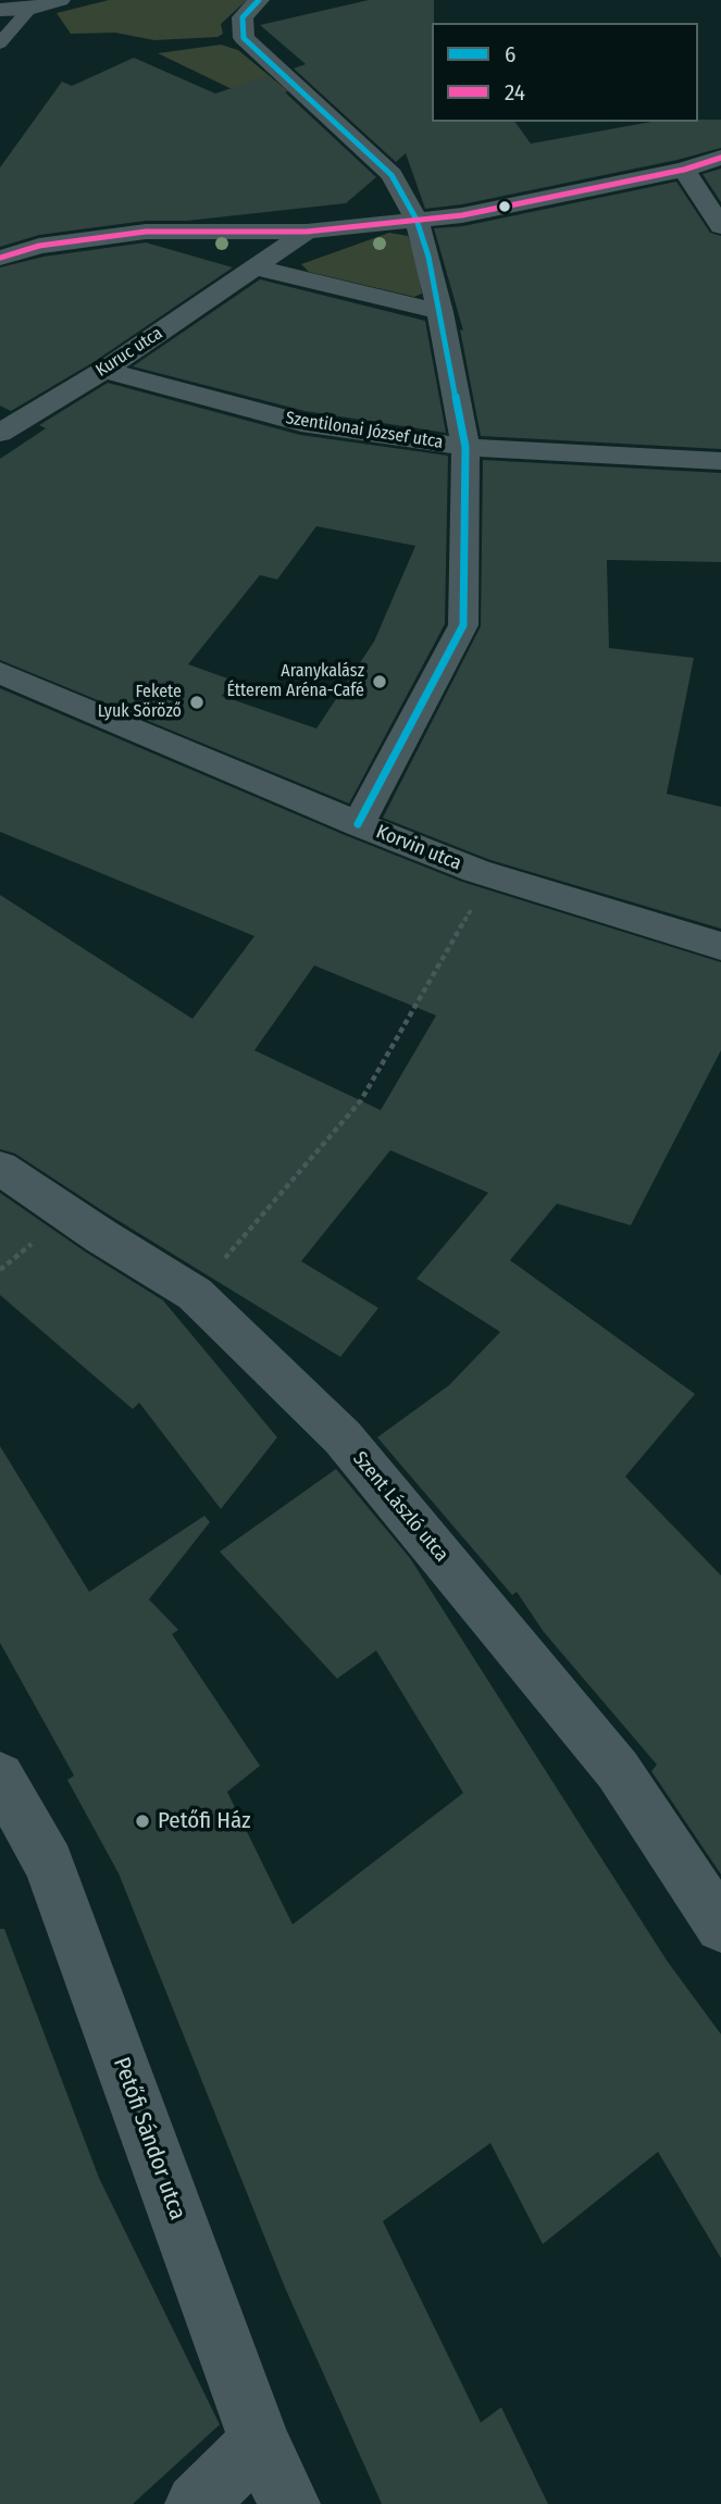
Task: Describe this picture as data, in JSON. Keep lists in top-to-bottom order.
{
  "streets": {
    "street": [
      "Kuruc utca",
      "Szentilonai József utca",
      "Korvin utca",
      "Szent László utca",
      "Petőfi Sándor utca"
    ]
  },
  "crossings": [
    ["Kuruc utca", "Szentilonai József utca"]
  ],
  "places": ["Aranykalász Étterem Aréna-Café", "Fekete Lyuk Söröző", "Petőfi Ház"],
  "lines": ["transit line 6", "transit line 24"],
  "legend": ["6", "24"]
}
